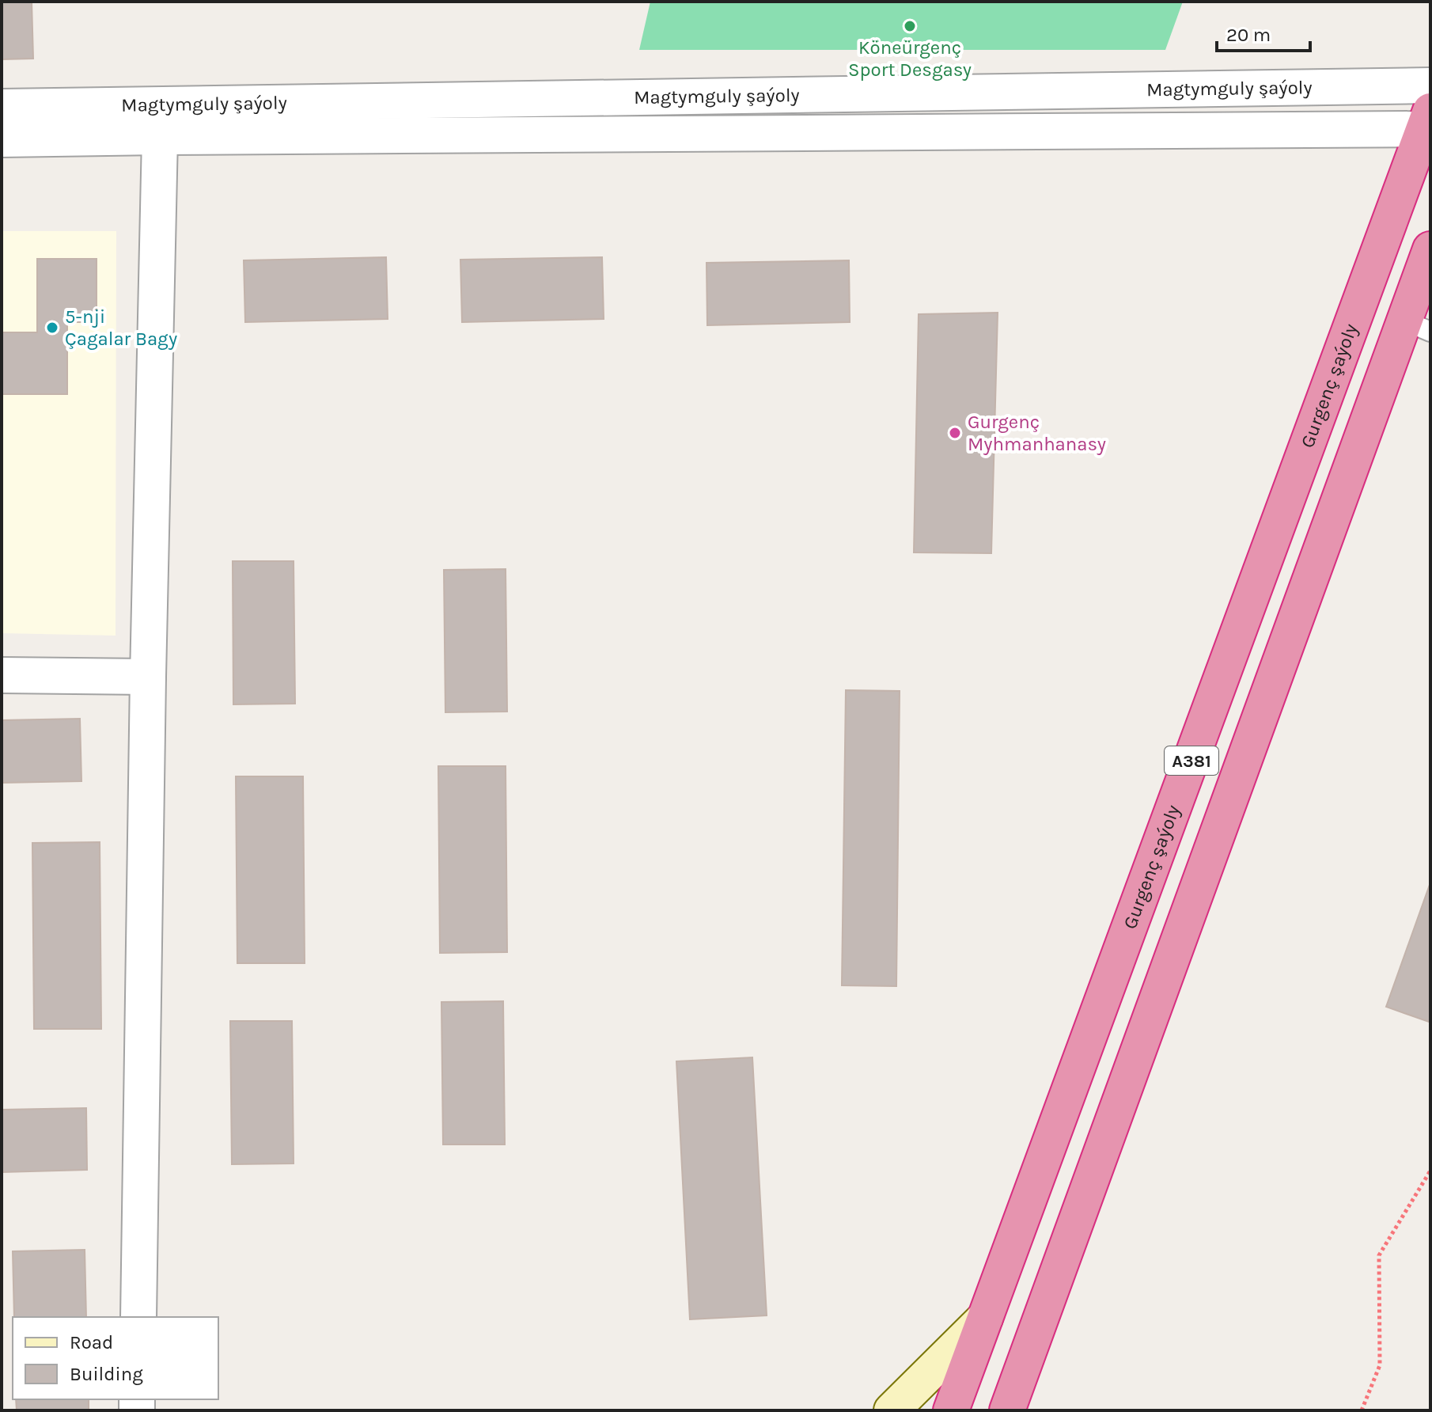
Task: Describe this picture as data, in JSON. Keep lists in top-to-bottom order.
{
  "streets": {
    "highway": ["Gurgenç şaýoly", "A381"],
    "street": ["Magtymguly şaýoly"]
  },
  "crossings": [
    ["Magtymguly şaýoly", "Gurgenç şaýoly"]
  ],
  "places": ["Köneürgenç Sport Desgasy", "5-nji Çagalar Bagy", "Gurgenç Myhmanhanasy"],
  "legend": ["Road", "Building"],
  "scale_bar": "20 m"
}
